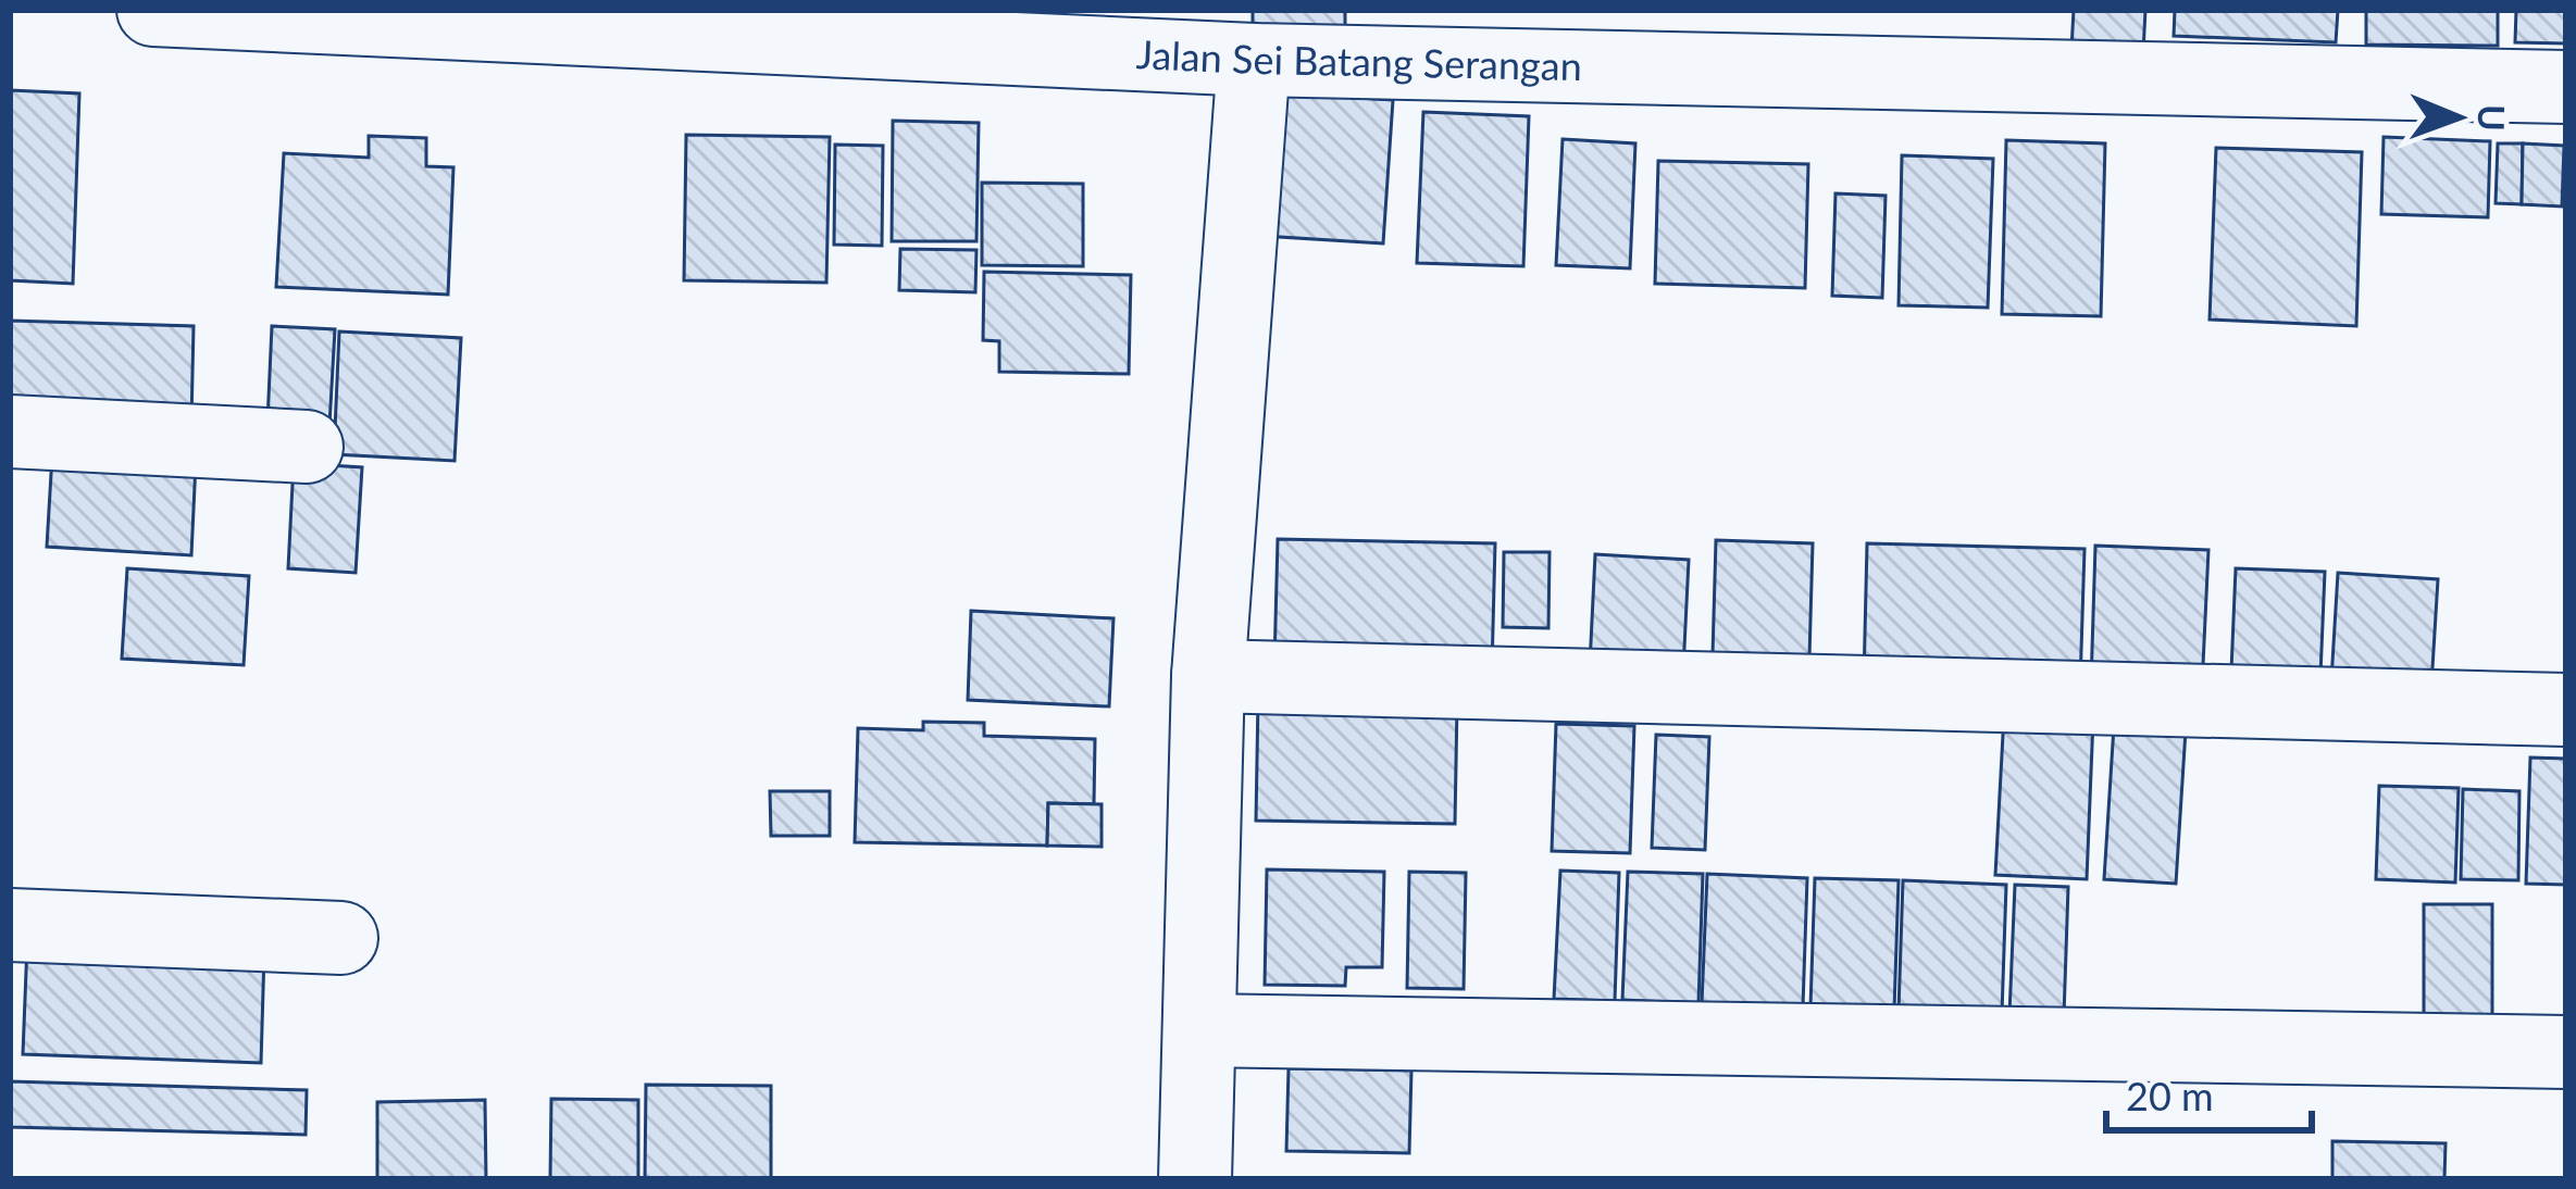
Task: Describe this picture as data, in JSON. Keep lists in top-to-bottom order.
{
  "streets": {
    "street": ["Jalan Sei Batang Serangan"]
  },
  "scale_bar": "20 m",
  "north": "right"
}
